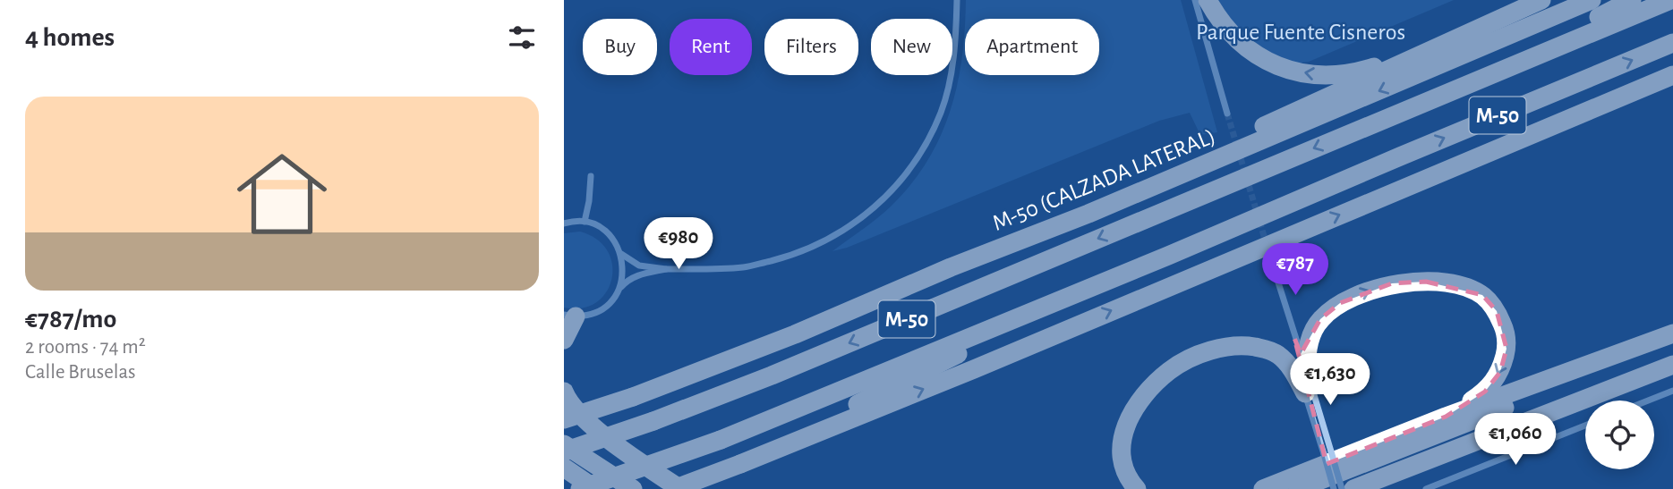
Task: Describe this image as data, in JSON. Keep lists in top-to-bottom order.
{
  "streets": {
    "highway": ["M-50", "M-50 (CALZADA LATERAL)"]
  },
  "parks": ["Parque Fuente Cisneros"],
  "page": {
    "heading": "4 homes",
    "chip": [
      "Buy",
      "Rent",
      "Filters",
      "New",
      "Apartment"
    ],
    "list": [
      {
        "name": "€787/mo",
        "note": "2 rooms · 74 m² · Calle Bruselas"
      }
    ],
    "price": [
      "€980",
      "€787",
      "€1,630",
      "€1,060"
    ]
  }
}
